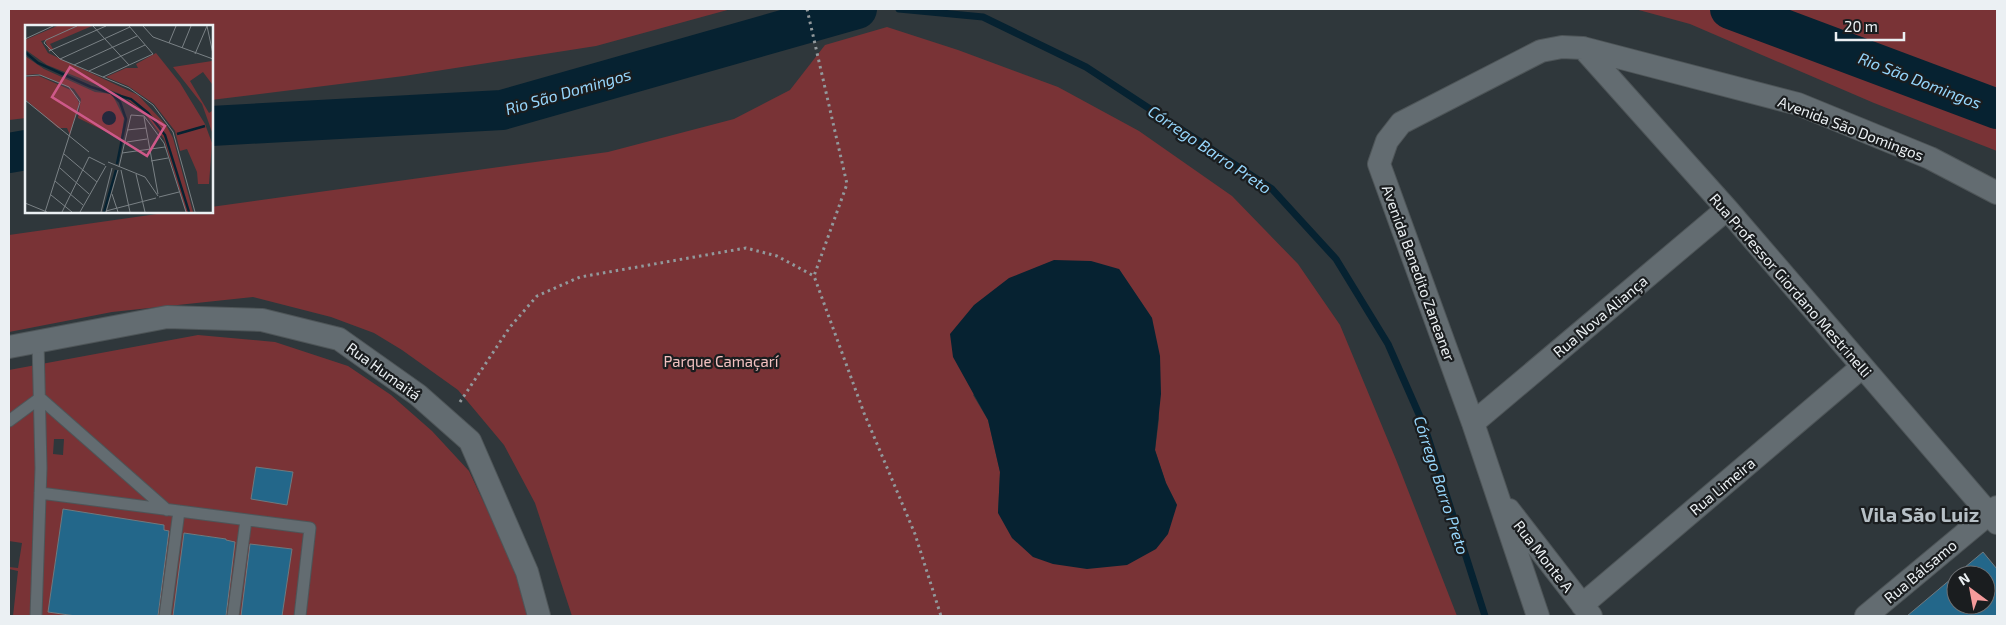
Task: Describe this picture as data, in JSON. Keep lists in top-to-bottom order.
{
  "streets": {
    "street": [
      "Avenida São Domingos",
      "Avenida Benedito Zaneaner",
      "Rua Professor Giordano Mestrinelli",
      "Rua Nova Aliança",
      "Rua Humaitá",
      "Rua Limeira",
      "Rua Monte A",
      "Rua Bálsamo"
    ]
  },
  "crossings": [
    ["Avenida São Domingos", "Avenida Benedito Zaneaner"],
    ["Avenida São Domingos", "Rua Professor Giordano Mestrinelli"],
    ["Avenida Benedito Zaneaner", "Rua Professor Giordano Mestrinelli"],
    ["Avenida Benedito Zaneaner", "Rua Nova Aliança"],
    ["Avenida Benedito Zaneaner", "Rua Monte A"],
    ["Rua Professor Giordano Mestrinelli", "Rua Nova Aliança"],
    ["Rua Professor Giordano Mestrinelli", "Rua Limeira"],
    ["Rua Professor Giordano Mestrinelli", "Rua Bálsamo"],
    ["Rua Limeira", "Rua Monte A"]
  ],
  "districts": ["Vila São Luiz"],
  "water": ["Rio São Domingos", "Córrego Barro Preto"],
  "parks": ["Parque Camaçarí"],
  "scale_bar": "20 m",
  "north": "top left"
}
